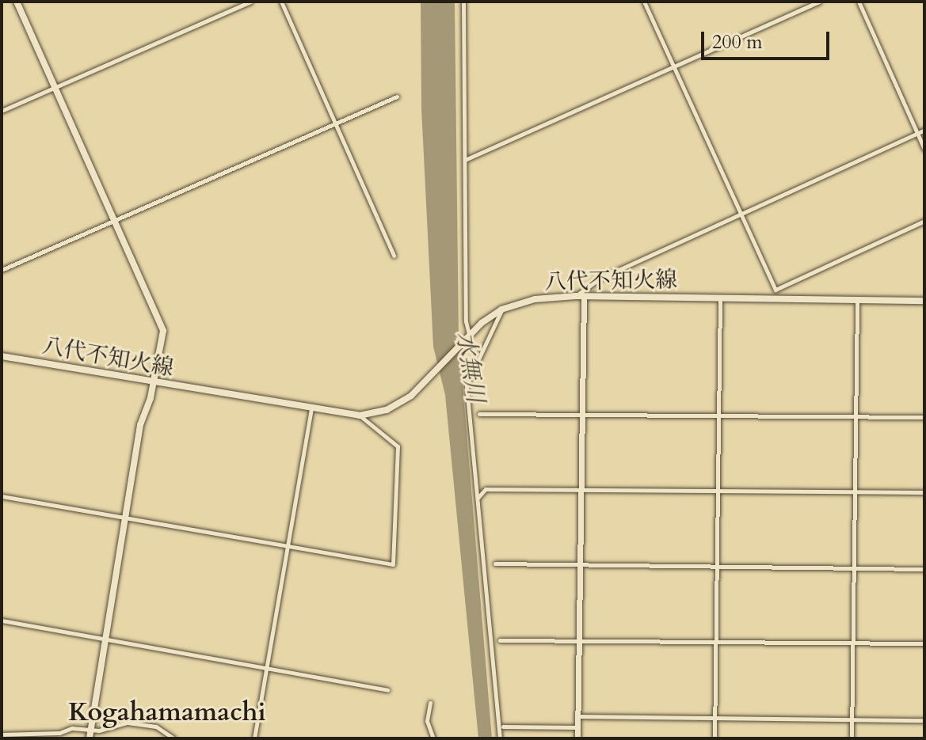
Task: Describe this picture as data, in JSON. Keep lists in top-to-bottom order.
{
  "streets": {
    "main road": ["八代不知火線"]
  },
  "districts": ["Kogahamamachi"],
  "water": ["水無川"],
  "scale_bar": "200 m"
}
